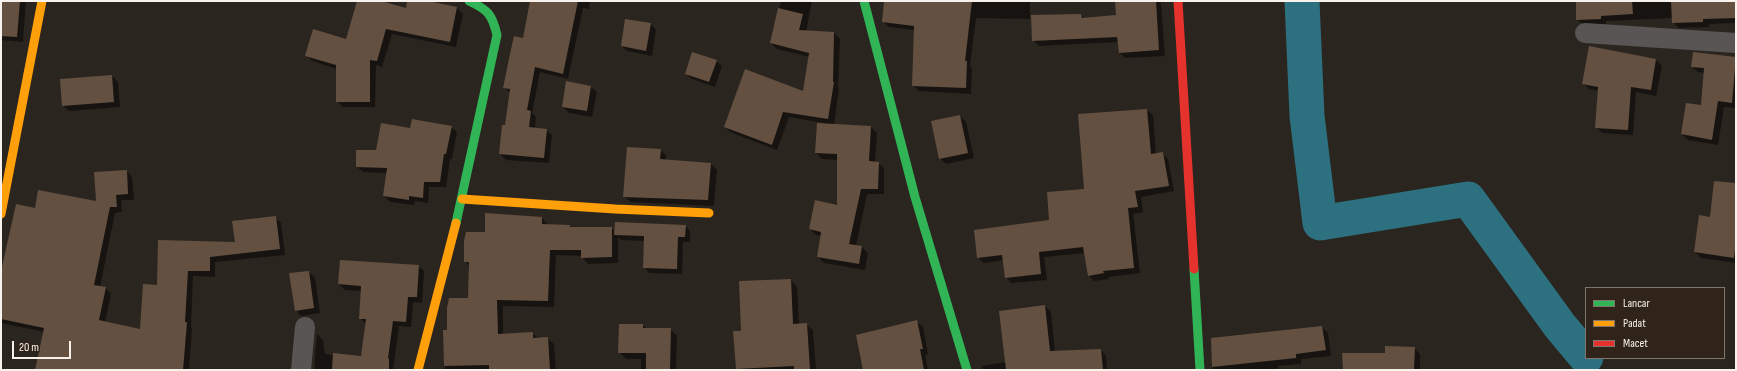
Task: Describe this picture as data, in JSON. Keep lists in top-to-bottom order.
{
  "legend": ["Lancar", "Padat", "Macet"],
  "scale_bar": "20 m"
}
